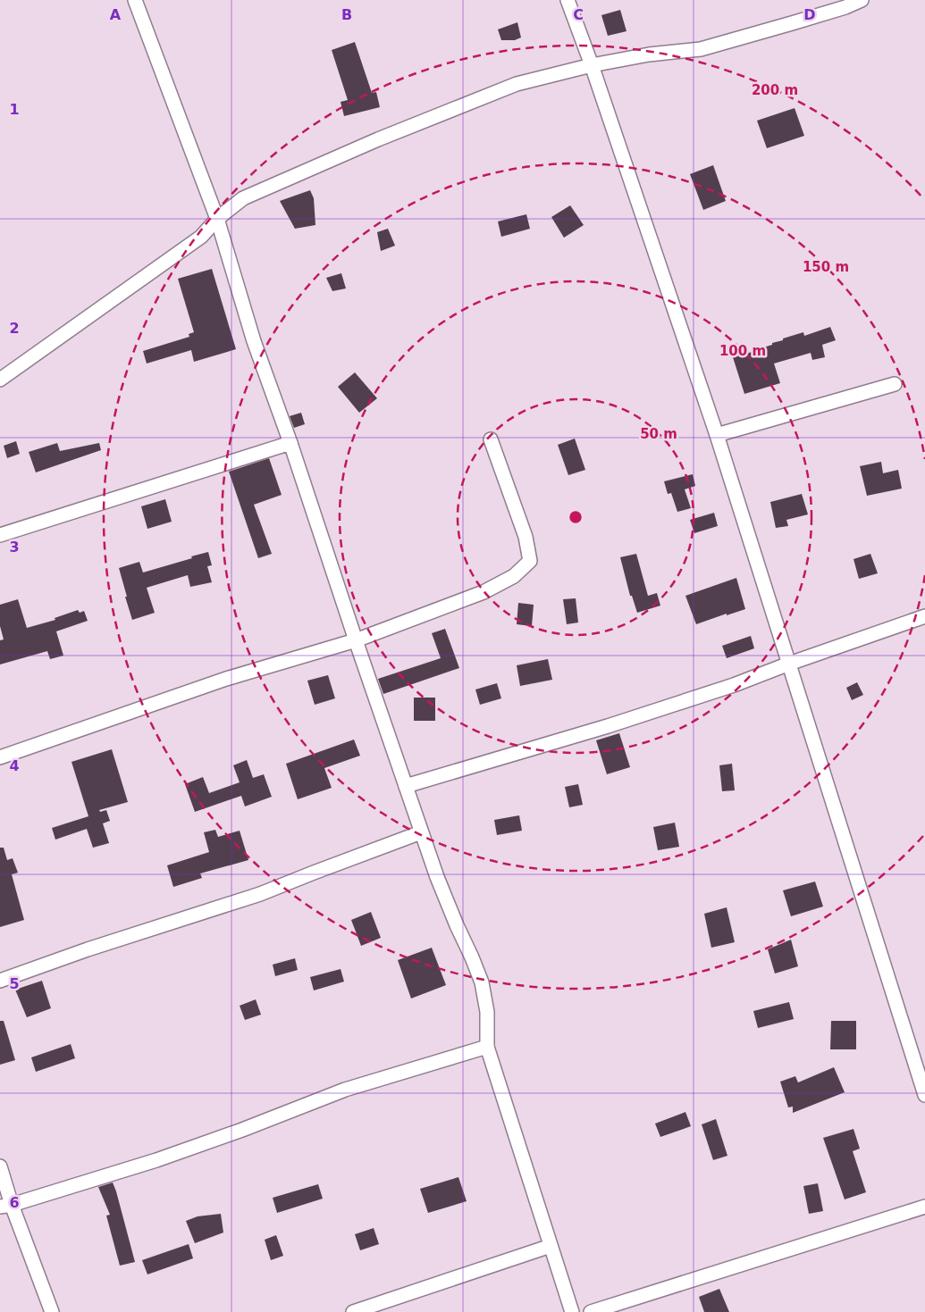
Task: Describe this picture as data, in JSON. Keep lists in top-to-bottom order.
{
  "grid": {
    "columns": [
      "A",
      "B",
      "C",
      "D"
    ],
    "rows": [
      "1",
      "2",
      "3",
      "4",
      "5",
      "6"
    ]
  },
  "rings": [
    "200 m",
    "150 m",
    "100 m",
    "50 m"
  ]
}
